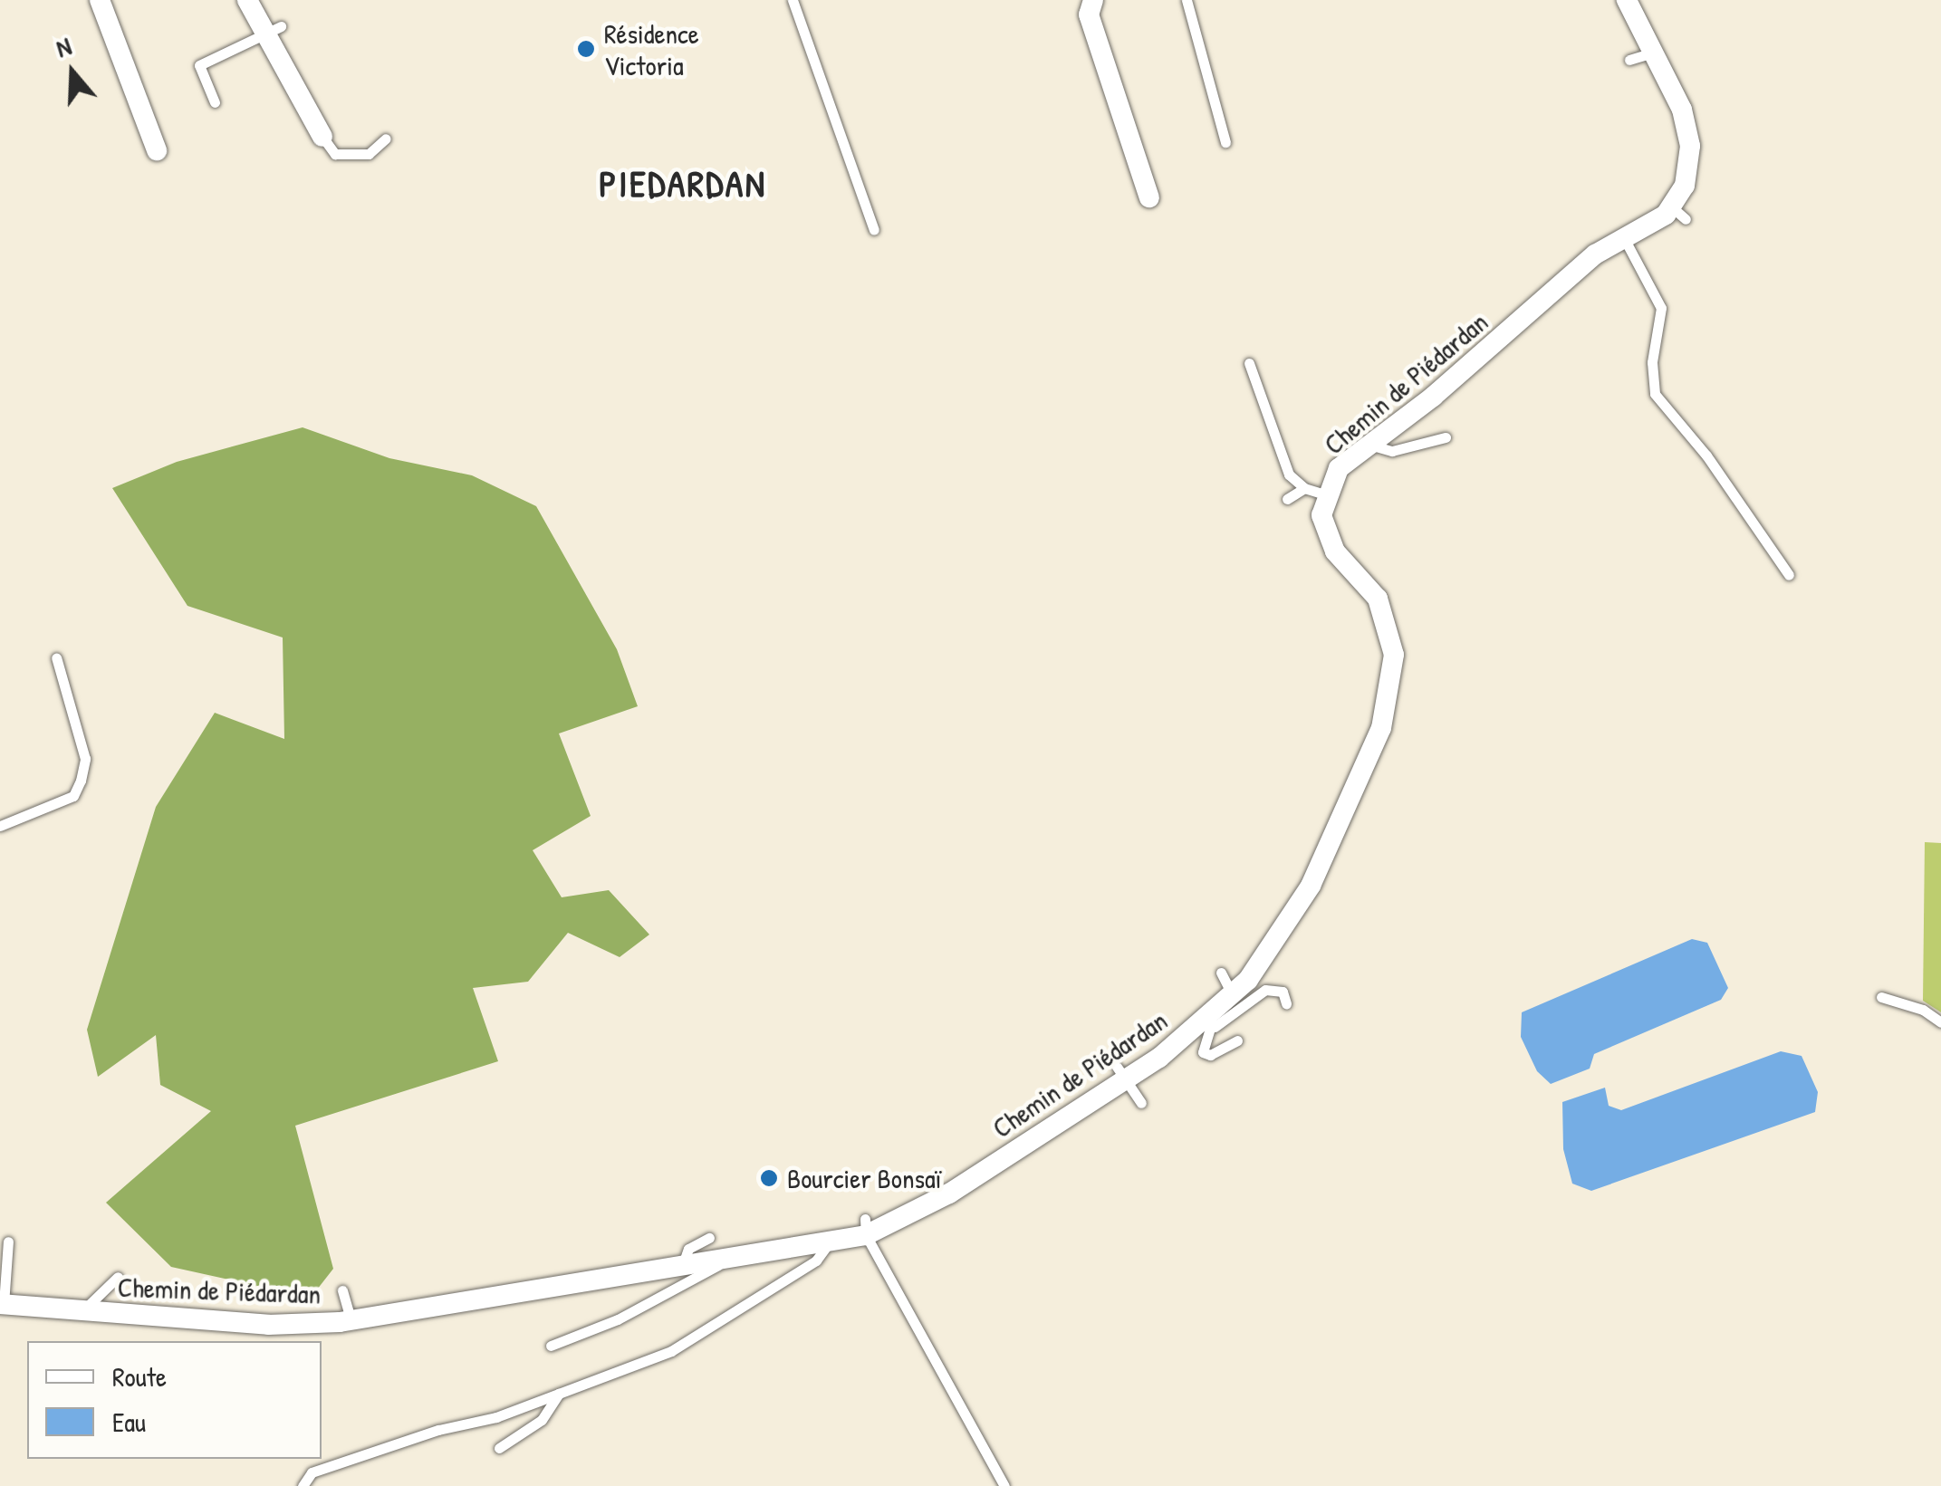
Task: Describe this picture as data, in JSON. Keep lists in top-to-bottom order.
{
  "streets": {
    "street": ["Chemin de Piédardan"]
  },
  "districts": ["PIEDARDAN"],
  "places": ["Résidence Victoria", "Bourcier Bonsaï"],
  "legend": ["Route", "Eau"],
  "north": "top"
}
